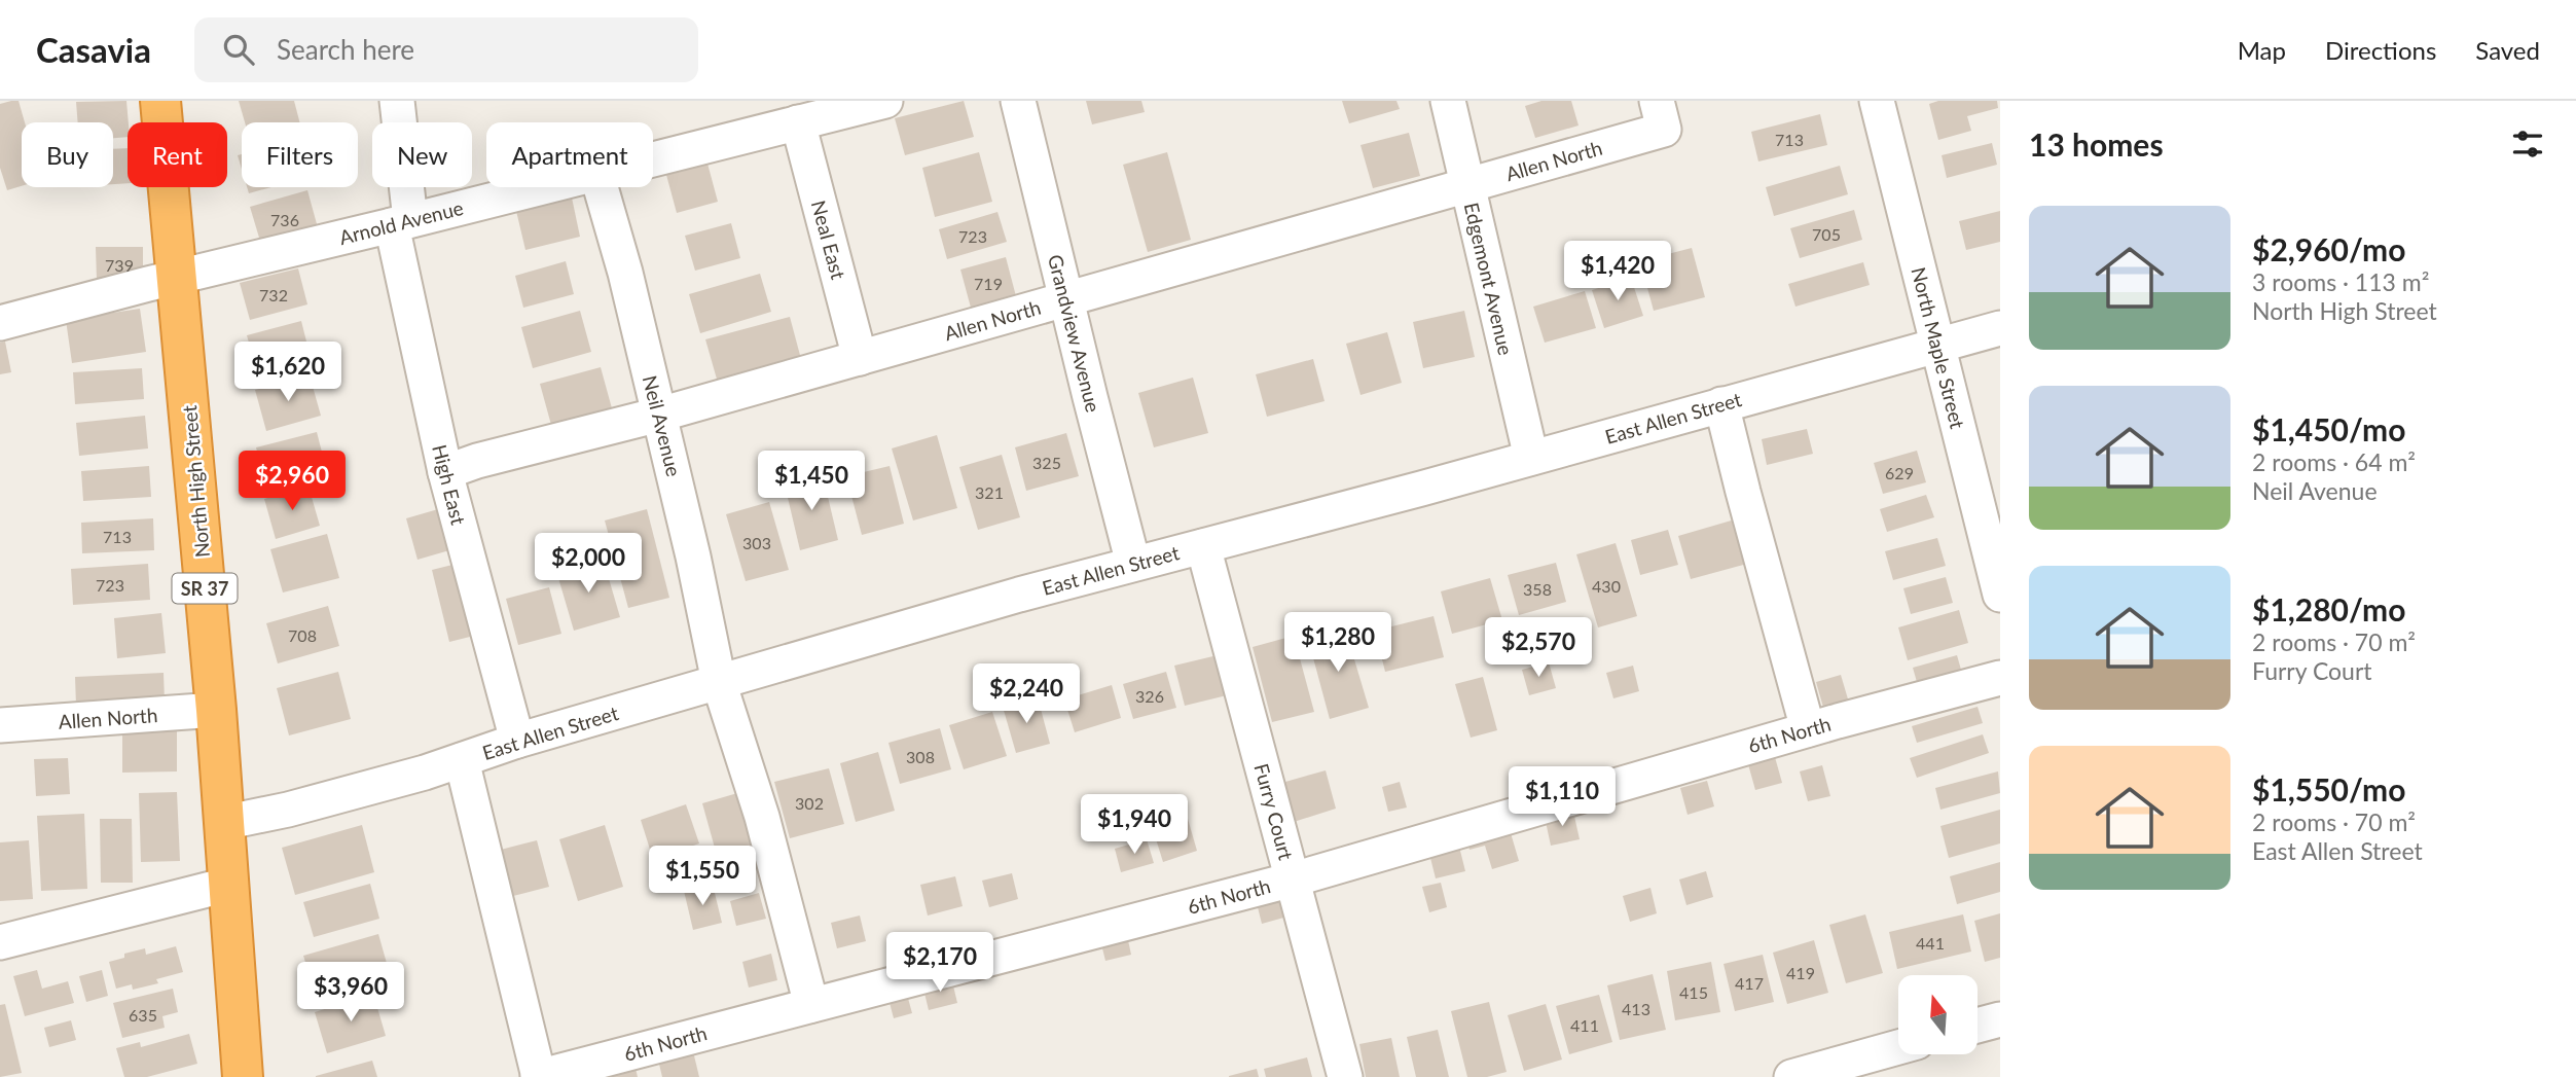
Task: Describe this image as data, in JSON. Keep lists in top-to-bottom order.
{
  "streets": {
    "highway": ["North High Street", "SR 37"],
    "street": [
      "Allen North",
      "Arnold Avenue",
      "Neal East",
      "Edgemont Avenue",
      "Grandview Avenue",
      "North Maple Street",
      "East Allen Street",
      "Neil Avenue",
      "High East",
      "6th North",
      "Furry Court"
    ]
  },
  "crossings": [
    ["Allen North", "Neal East"],
    ["Allen North", "Edgemont Avenue"],
    ["Allen North", "Grandview Avenue"],
    ["Allen North", "Neil Avenue"],
    ["Allen North", "North High Street"],
    ["Allen North", "High East"],
    ["Arnold Avenue", "Neal East"],
    ["Arnold Avenue", "North High Street"],
    ["Arnold Avenue", "High East"],
    ["Edgemont Avenue", "East Allen Street"],
    ["Grandview Avenue", "East Allen Street"],
    ["North Maple Street", "East Allen Street"],
    ["East Allen Street", "Neil Avenue"],
    ["East Allen Street", "North High Street"],
    ["East Allen Street", "High East"],
    ["East Allen Street", "Furry Court"],
    ["Neil Avenue", "6th North"],
    ["6th North", "Furry Court"]
  ],
  "house_numbers": [
    "713",
    "736",
    "705",
    "723",
    "739",
    "719",
    "732",
    "325",
    "629",
    "321",
    "713",
    "303",
    "723",
    "430",
    "358",
    "708",
    "326",
    "308",
    "302",
    "441",
    "419",
    "417",
    "415",
    "413",
    "635",
    "411"
  ],
  "north": "top",
  "page": {
    "header": "Casavia",
    "search": "Search here",
    "nav": ["Map", "Directions", "Saved"],
    "heading": "13 homes",
    "chip": [
      "Buy",
      "Rent",
      "Filters",
      "New",
      "Apartment"
    ],
    "list": [
      {
        "name": "$2,960/mo",
        "note": "3 rooms · 113 m² · North High Street"
      },
      {
        "name": "$1,450/mo",
        "note": "2 rooms · 64 m² · Neil Avenue"
      },
      {
        "name": "$1,280/mo",
        "note": "2 rooms · 70 m² · Furry Court"
      },
      {
        "name": "$1,550/mo",
        "note": "2 rooms · 70 m² · East Allen Street"
      }
    ],
    "price": [
      "$1,420",
      "$1,620",
      "$2,960",
      "$1,450",
      "$2,000",
      "$1,280",
      "$2,570",
      "$2,240",
      "$1,110",
      "$1,940",
      "$1,550",
      "$2,170",
      "$3,960"
    ]
  }
}
